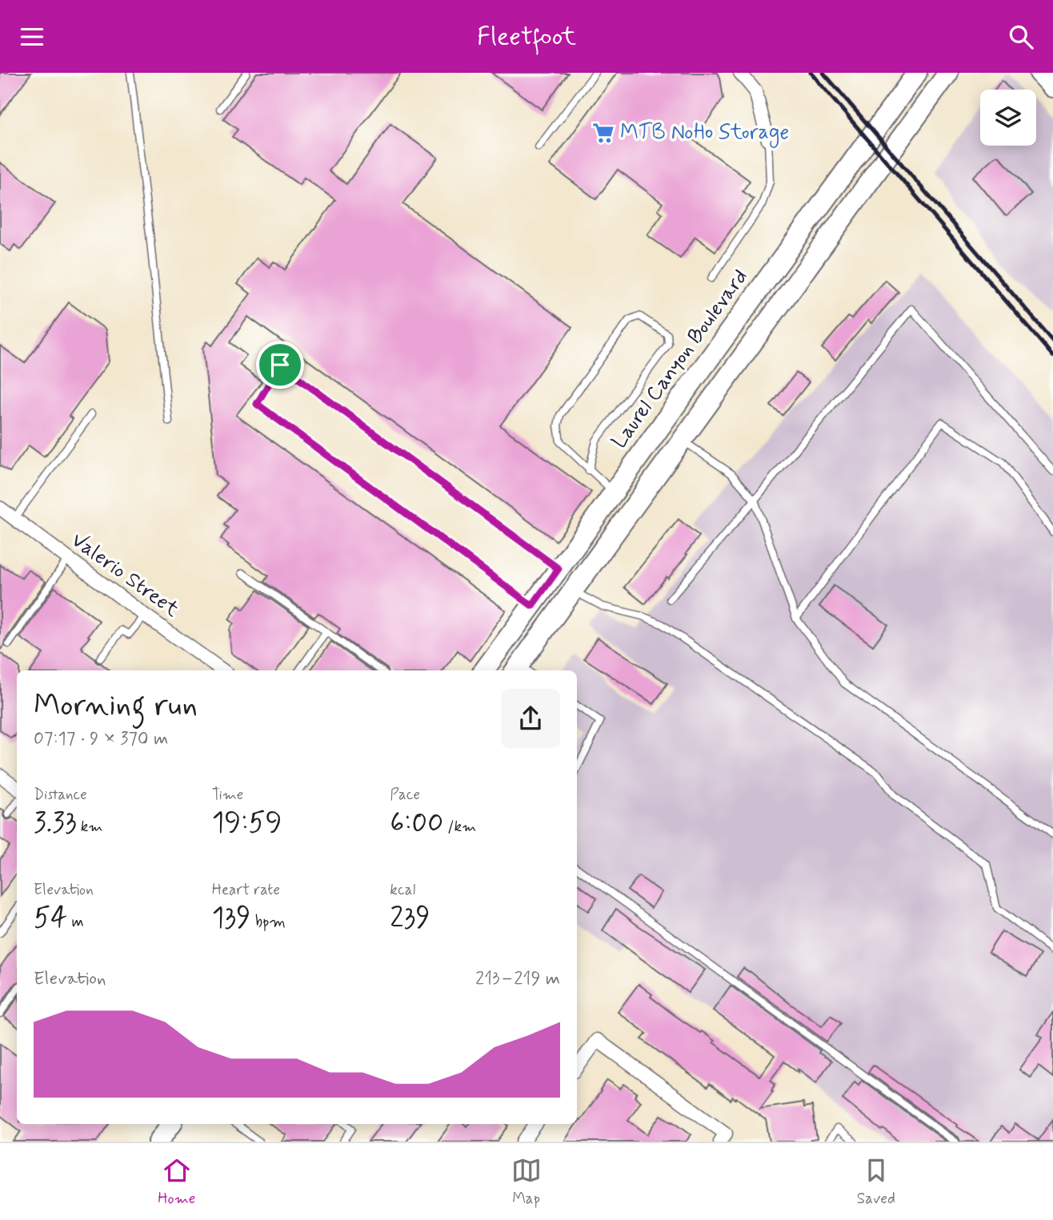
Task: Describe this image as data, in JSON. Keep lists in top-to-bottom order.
{
  "streets": {
    "main road": ["Laurel Canyon Boulevard"],
    "street": ["Valerio Street"]
  },
  "places": {
    "supermarket": ["MTB NoHo Storage"]
  },
  "page": {
    "header": "Fleetfoot",
    "heading": ["Morning run", "07:17 · 9 × 370 m"],
    "stats": [
      ["Distance", "3.33 km"],
      ["Time", "19:59"],
      ["Pace", "6:00 /km"],
      ["Elevation", "54 m"],
      ["Heart rate", "139 bpm"],
      ["kcal", "239"]
    ],
    "chart": ["Elevation", "213–219 m"],
    "tabs": ["Home", "Map", "Saved"]
  }
}
